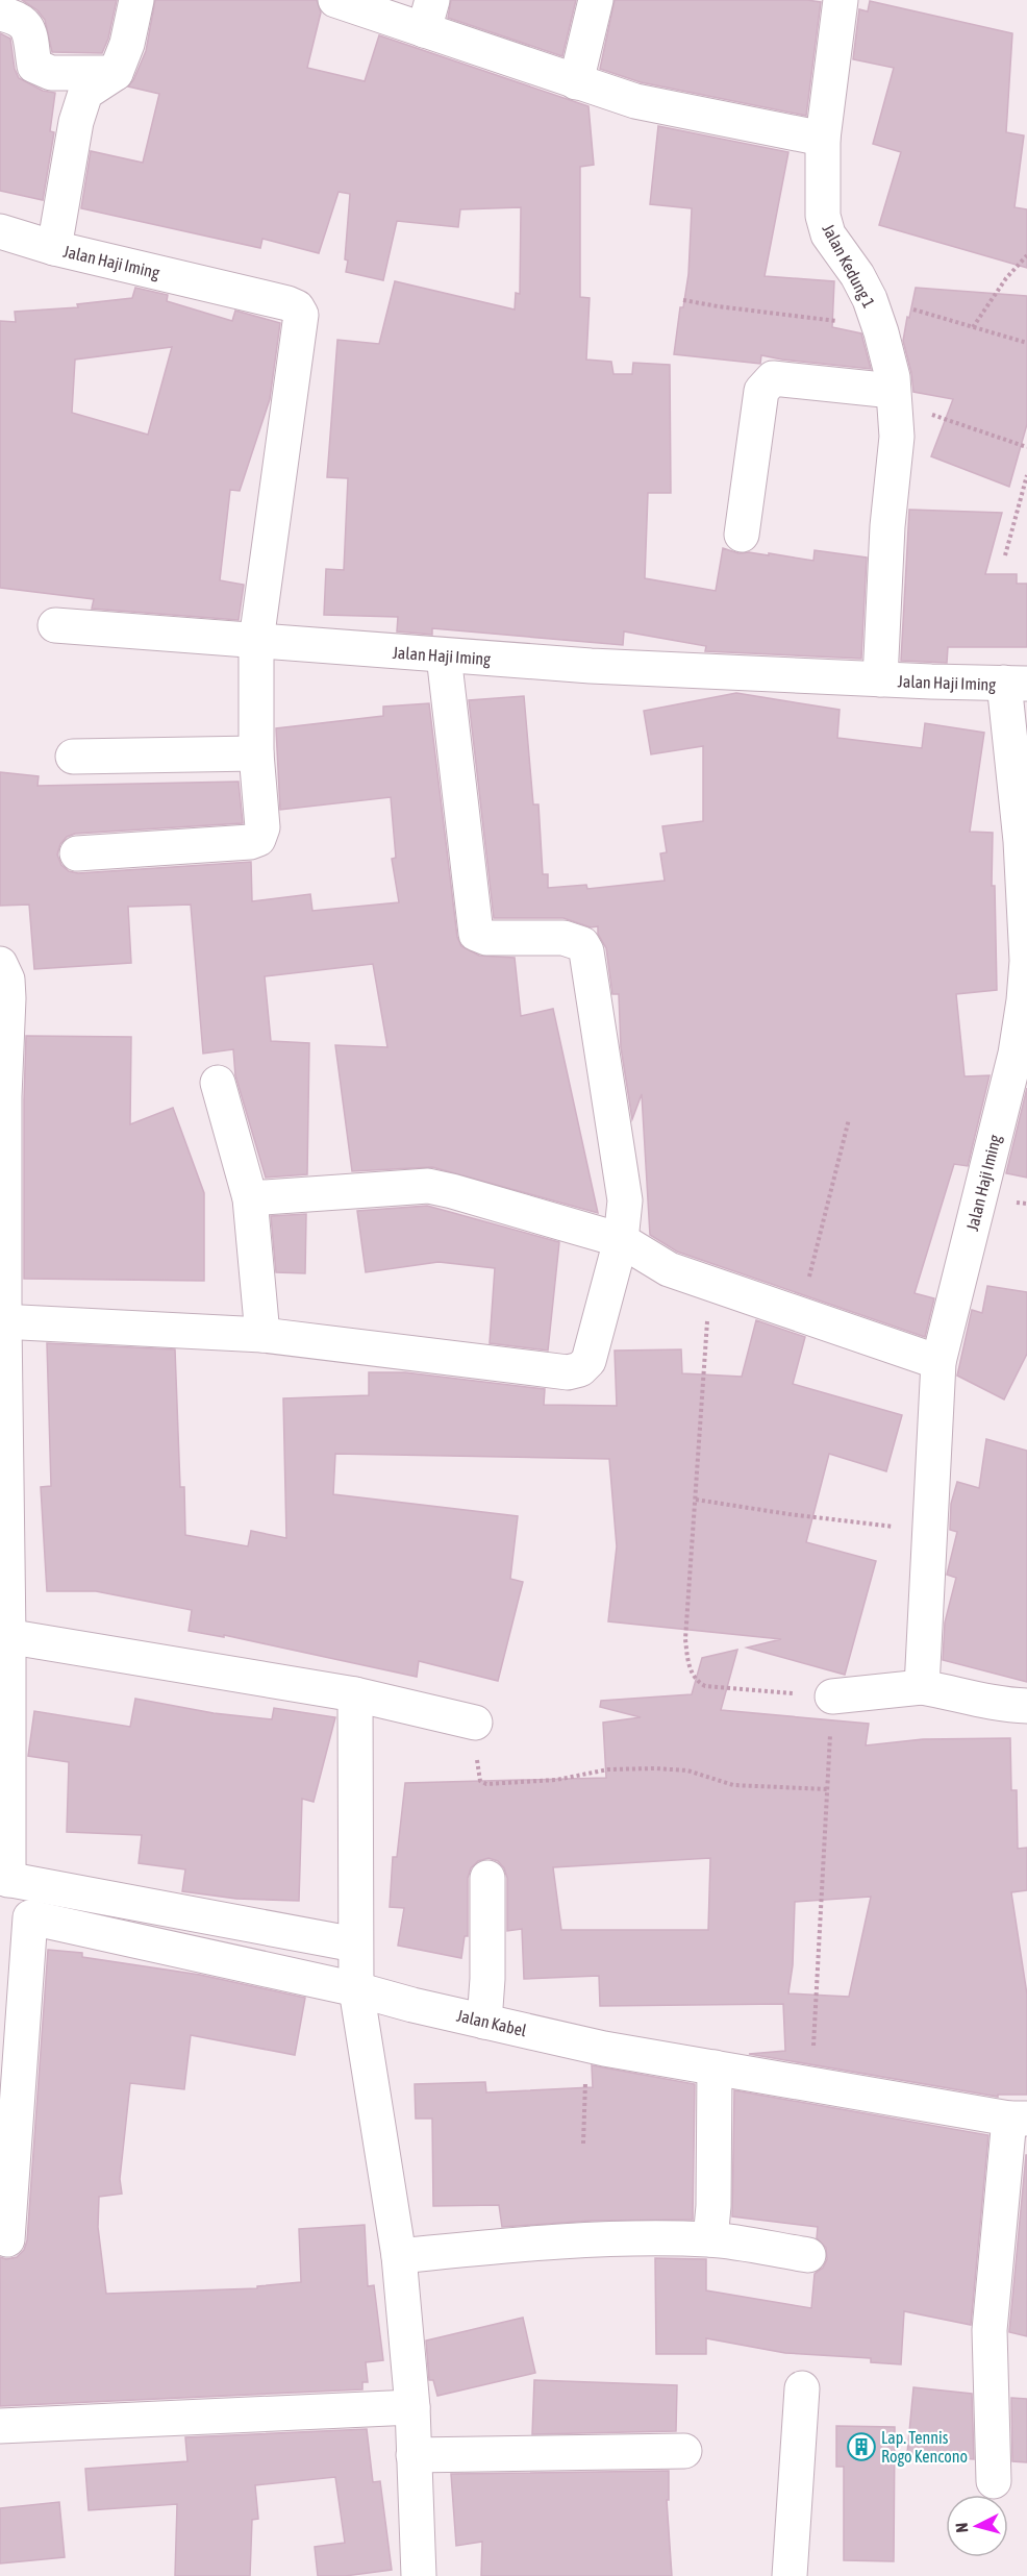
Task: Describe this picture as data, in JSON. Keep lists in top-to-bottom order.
{
  "streets": {
    "street": ["Jalan Haji Iming", "Jalan Kedung 1", "Jalan Kabel"]
  },
  "crossings": [
    ["Jalan Haji Iming", "Jalan Kedung 1"]
  ],
  "places": {
    "building": ["Lap. Tennis Rogo Kencono"]
  },
  "north": "left"
}
